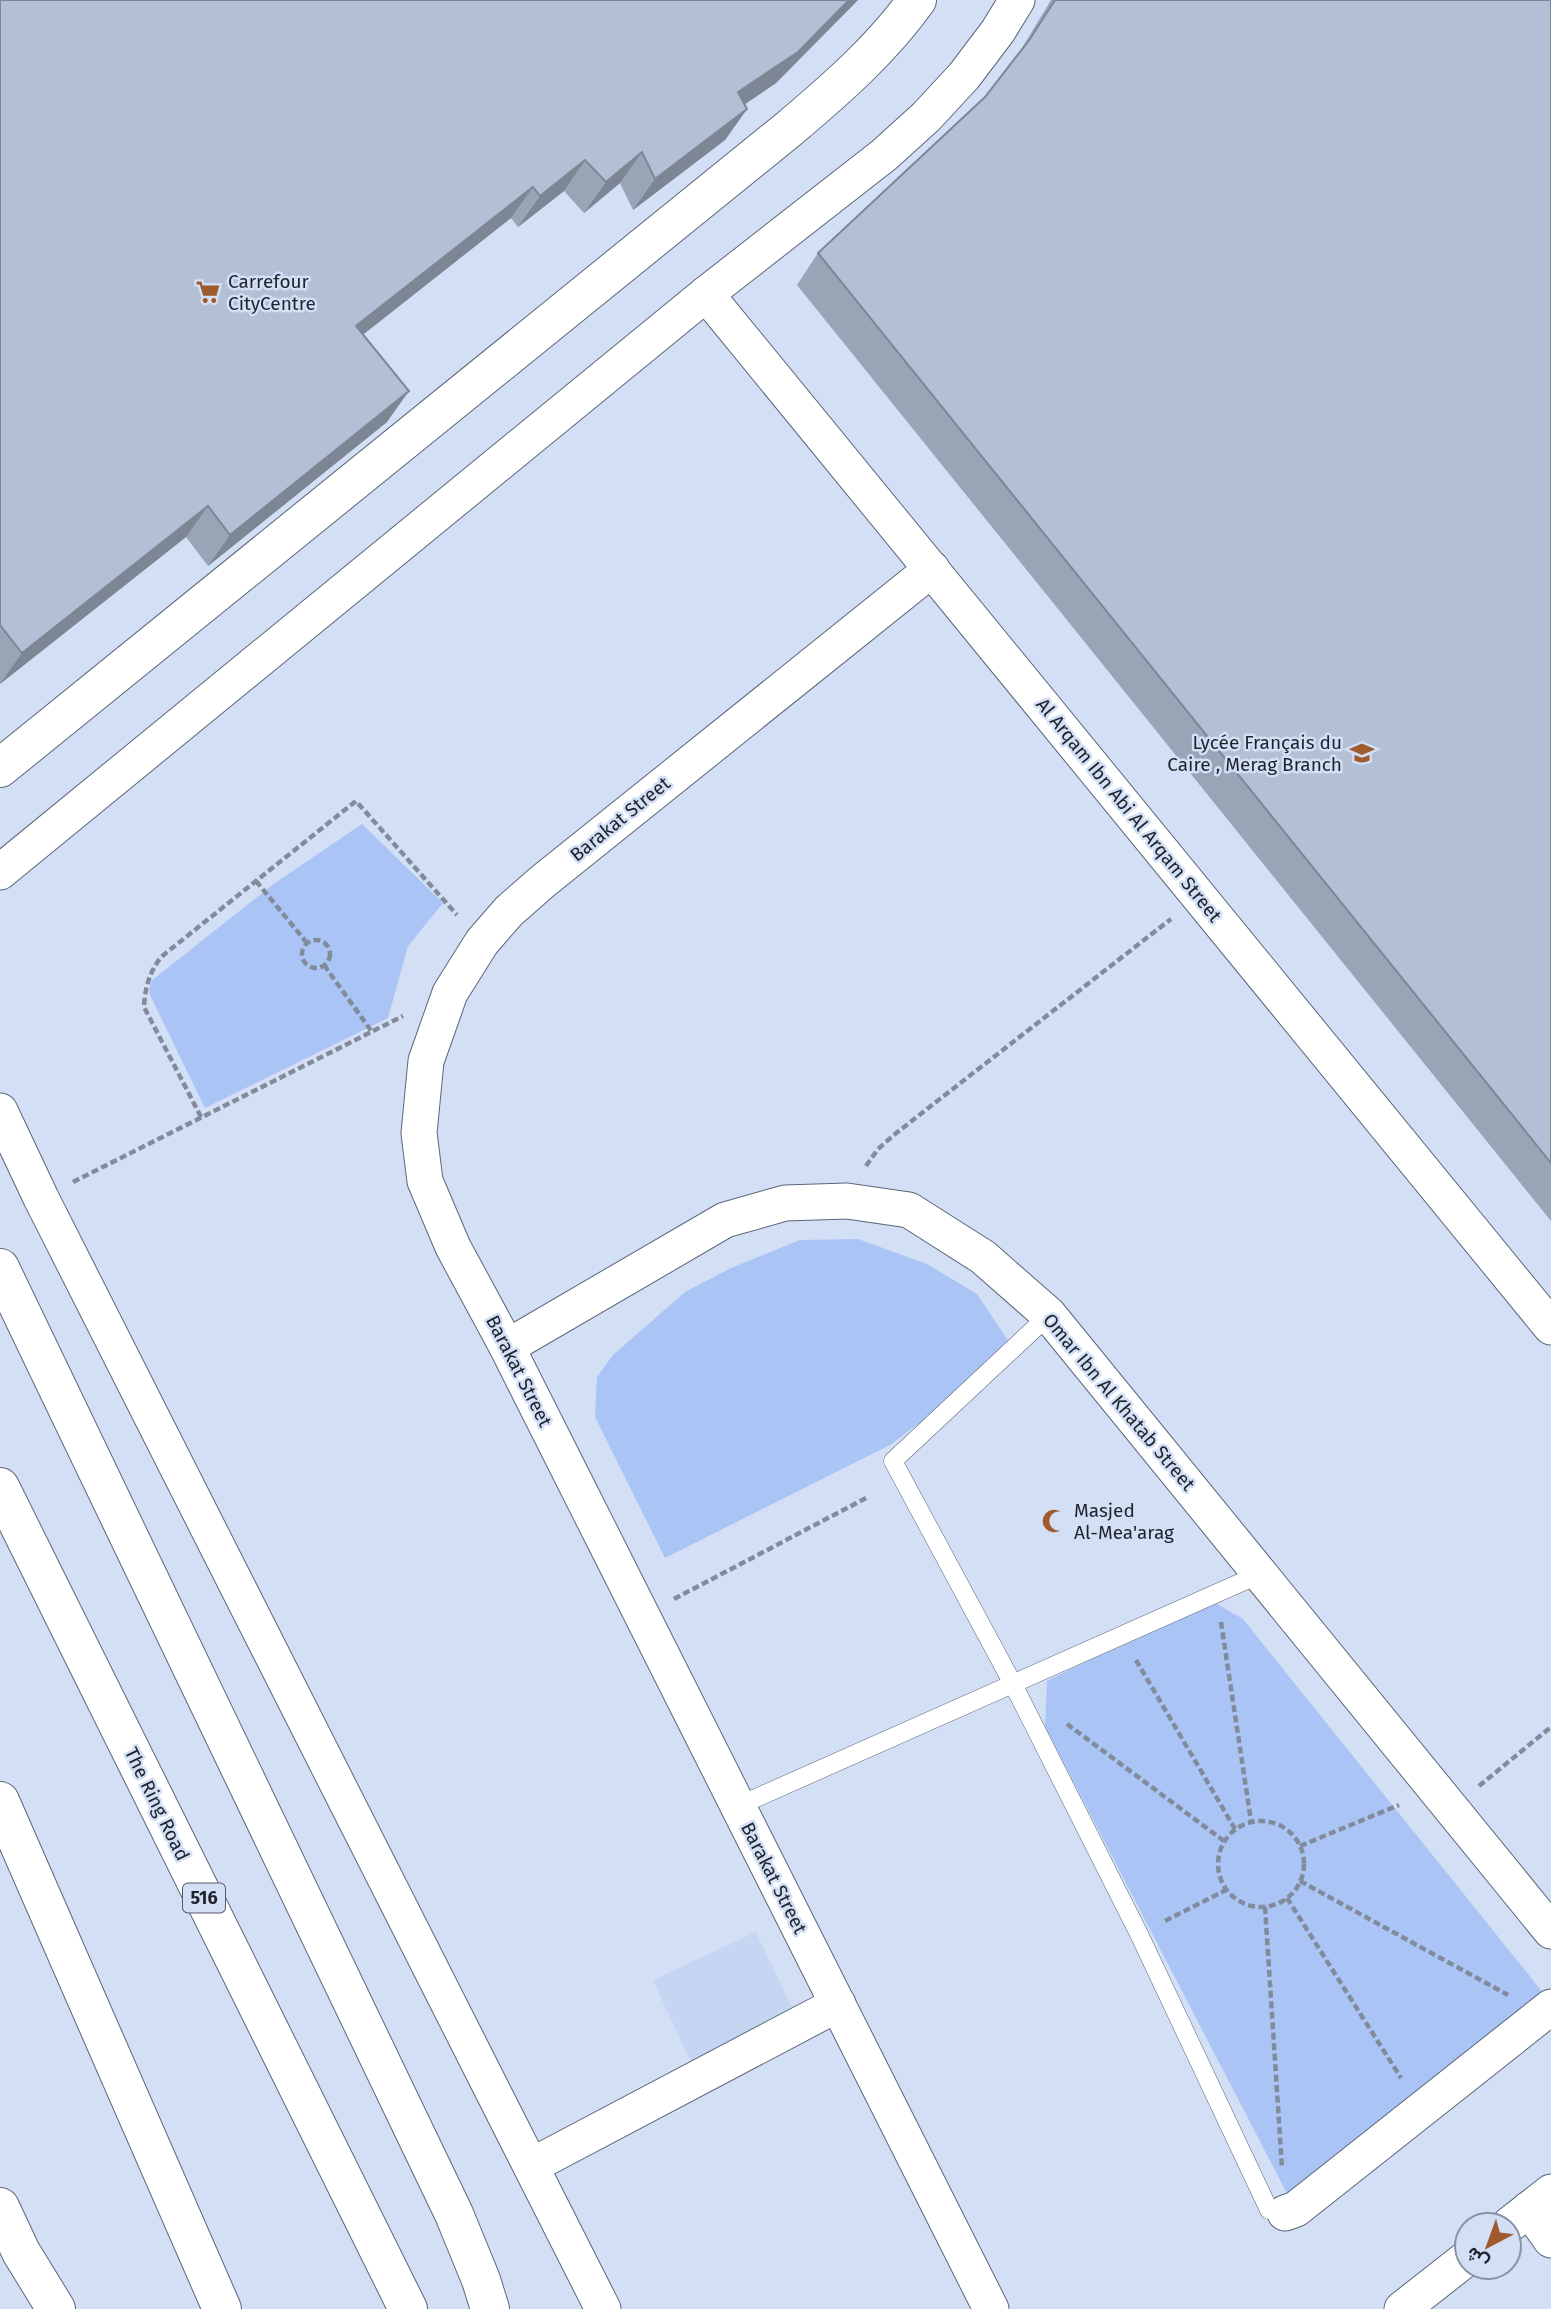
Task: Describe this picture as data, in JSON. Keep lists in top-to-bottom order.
{
  "streets": {
    "main road": ["The Ring Road", "516"],
    "street": ["Al Arqam Ibn Abi Al Arqam Street", "Barakat Street", "Omar Ibn Al Khatab Street"]
  },
  "crossings": [
    ["Al Arqam Ibn Abi Al Arqam Street", "Barakat Street"],
    ["Barakat Street", "Omar Ibn Al Khatab Street"]
  ],
  "places": {
    "supermarket": ["Carrefour CityCentre"],
    "school or university": ["Lycée Français du Caire , Merag Branch"],
    "mosque": ["Masjed Al-Mea'arag"]
  },
  "north": "bottom left"
}
